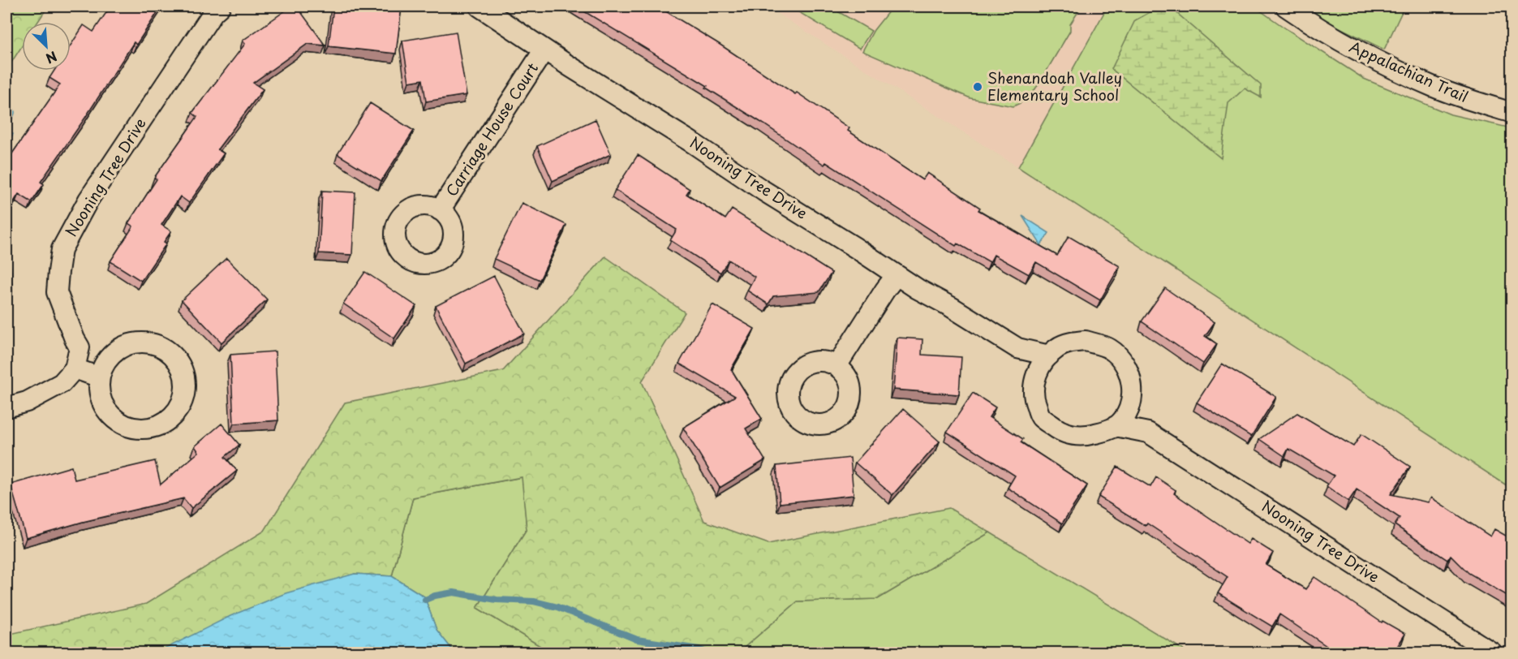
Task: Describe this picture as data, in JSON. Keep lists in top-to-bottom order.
{
  "streets": {
    "street": ["Appalachian Trail", "Carriage House Court", "Nooning Tree Drive"]
  },
  "crossings": [
    ["Carriage House Court", "Nooning Tree Drive"]
  ],
  "places": ["Shenandoah Valley Elementary School"],
  "north": "bottom right"
}
